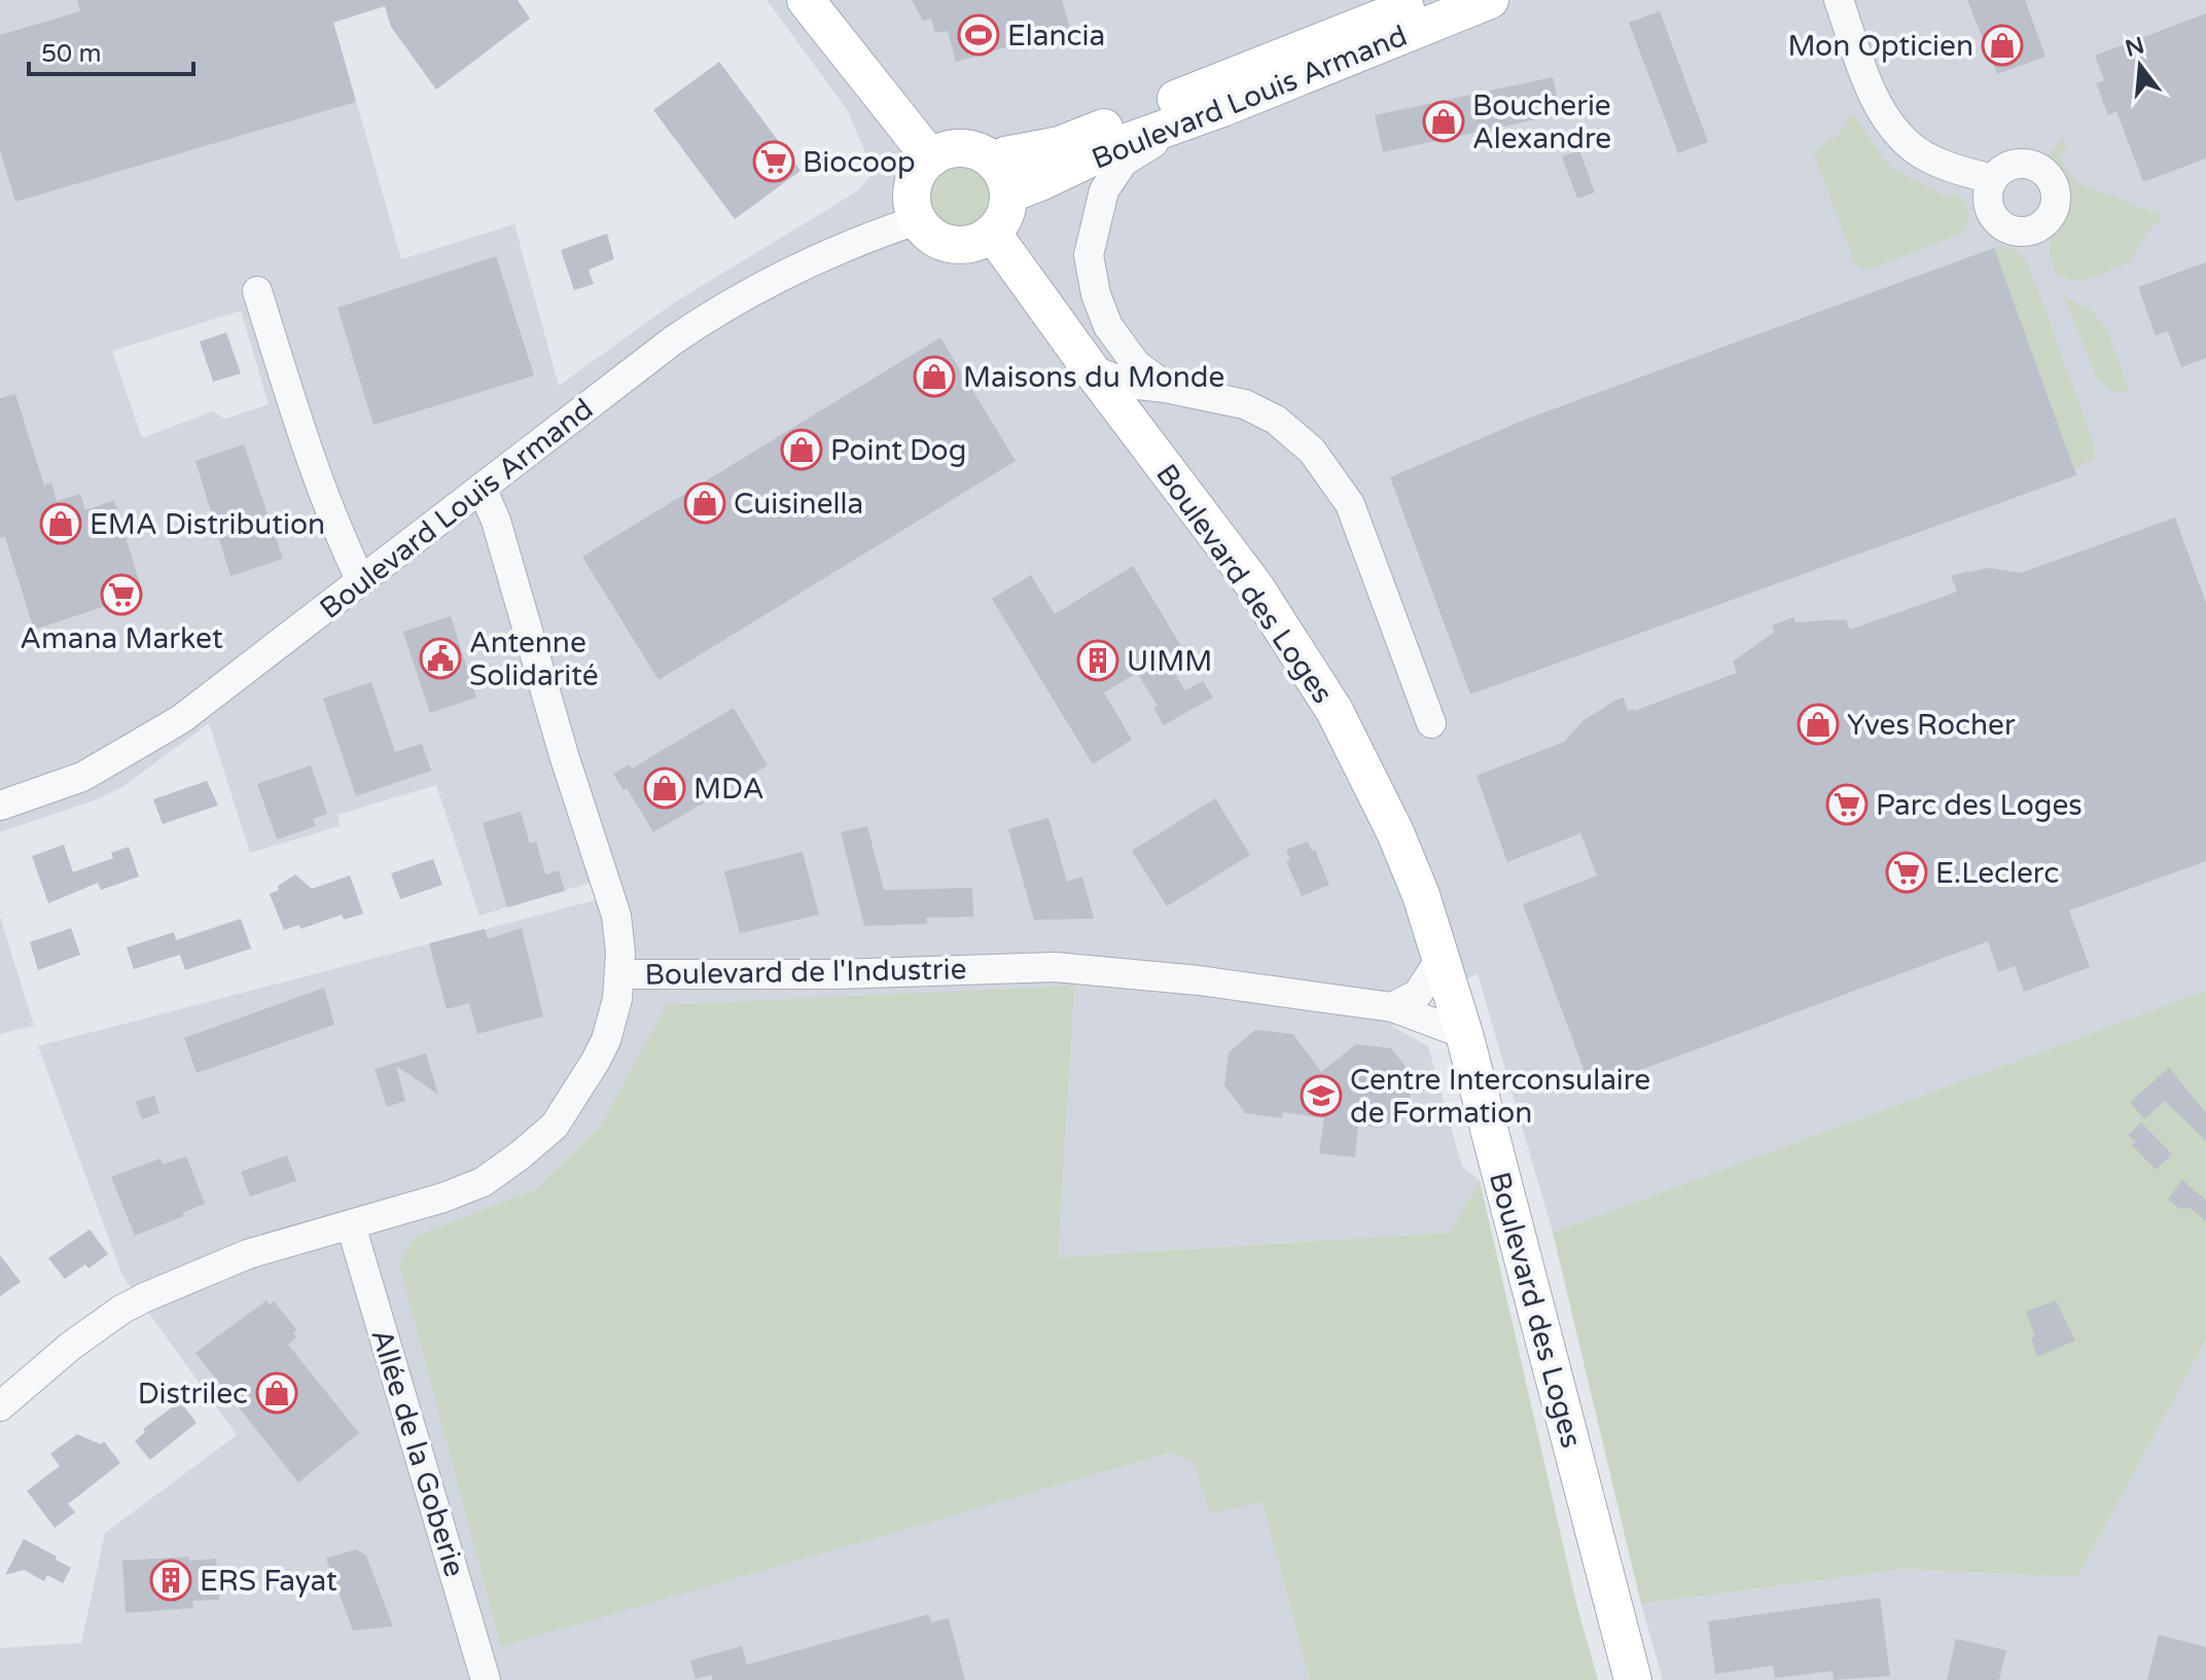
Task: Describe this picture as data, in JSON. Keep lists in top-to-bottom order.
{
  "streets": {
    "main road": ["Boulevard Louis Armand", "Boulevard des Loges"],
    "street": ["Boulevard de l'Industrie", "Allée de la Goberie"]
  },
  "crossings": [
    ["Boulevard Louis Armand", "Boulevard des Loges"],
    ["Boulevard des Loges", "Boulevard de l'Industrie"],
    ["Boulevard de l'Industrie", "Allée de la Goberie"]
  ],
  "places": {
    "sports": ["Elancia"],
    "shop": [
      "Mon Opticien",
      "Boucherie Alexandre",
      "Maisons du Monde",
      "Point Dog",
      "Cuisinella",
      "EMA Distribution",
      "Yves Rocher",
      "MDA",
      "Distrilec"
    ],
    "supermarket": [
      "Biocoop",
      "Amana Market",
      "Parc des Loges",
      "E.Leclerc"
    ],
    "public building": ["Antenne Solidarité"],
    "building": ["UIMM", "ERS Fayat"],
    "school or university": ["Centre Interconsulaire de Formation"]
  },
  "scale_bar": "50 m",
  "north": "top"
}
